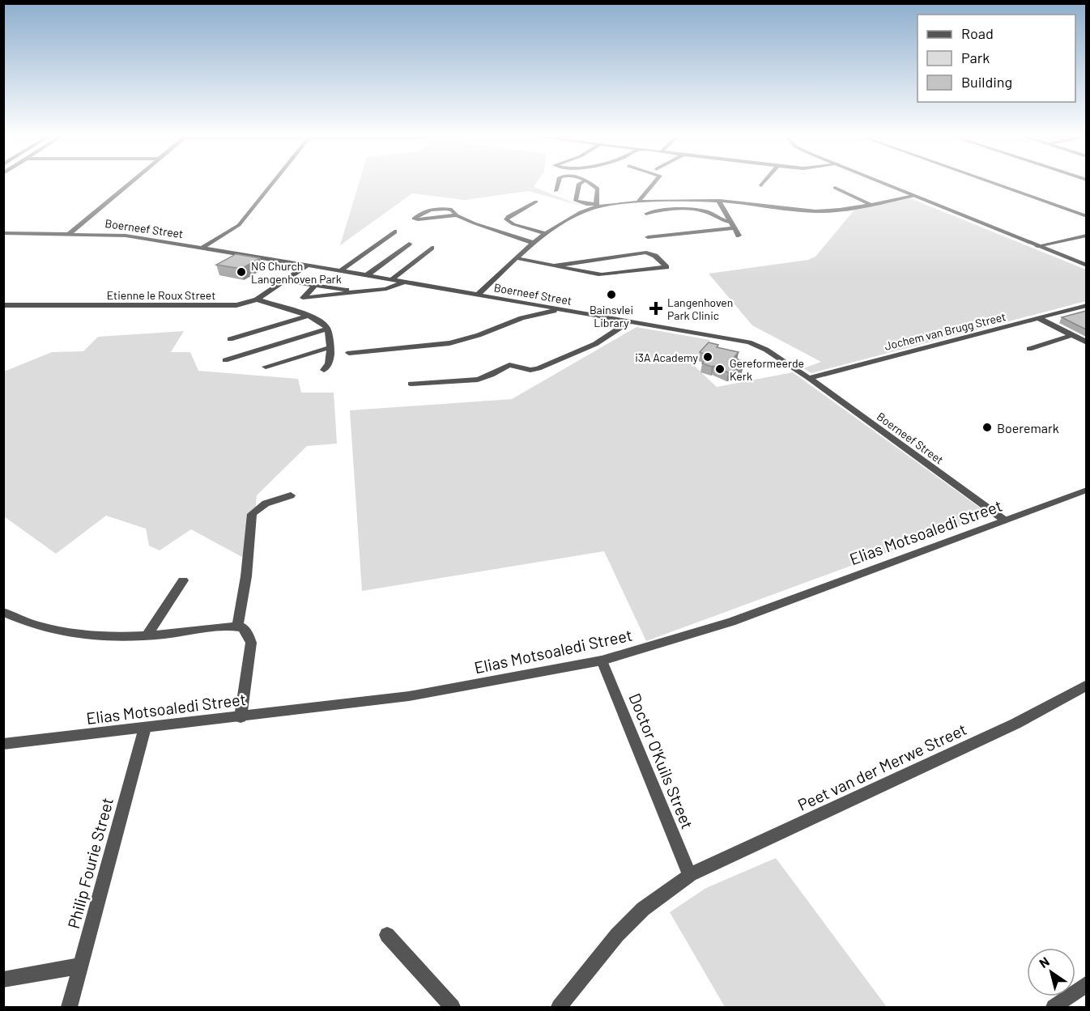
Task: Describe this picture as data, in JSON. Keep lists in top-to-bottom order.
{
  "streets": {
    "street": [
      "Boerneef Street",
      "Etienne le Roux Street",
      "Jochem van Brugg Street",
      "Elias Motsoaledi Street",
      "Doctor O'Kuils Street",
      "Peet van der Merwe Street",
      "Philip Fourie Street"
    ]
  },
  "crossings": [
    ["Boerneef Street", "Etienne le Roux Street"],
    ["Boerneef Street", "Jochem van Brugg Street"],
    ["Boerneef Street", "Elias Motsoaledi Street"],
    ["Elias Motsoaledi Street", "Doctor O'Kuils Street"],
    ["Elias Motsoaledi Street", "Philip Fourie Street"],
    ["Doctor O'Kuils Street", "Peet van der Merwe Street"]
  ],
  "places": {
    "other": [
      "NG Church Langenhoven Park",
      "Bainsvlei Library",
      "i3A Academy",
      "Gereformeerde Kerk",
      "Boeremark"
    ],
    "health": ["Langenhoven Park Clinic"]
  },
  "legend": ["Road", "Park", "Building"],
  "north": "top left"
}
